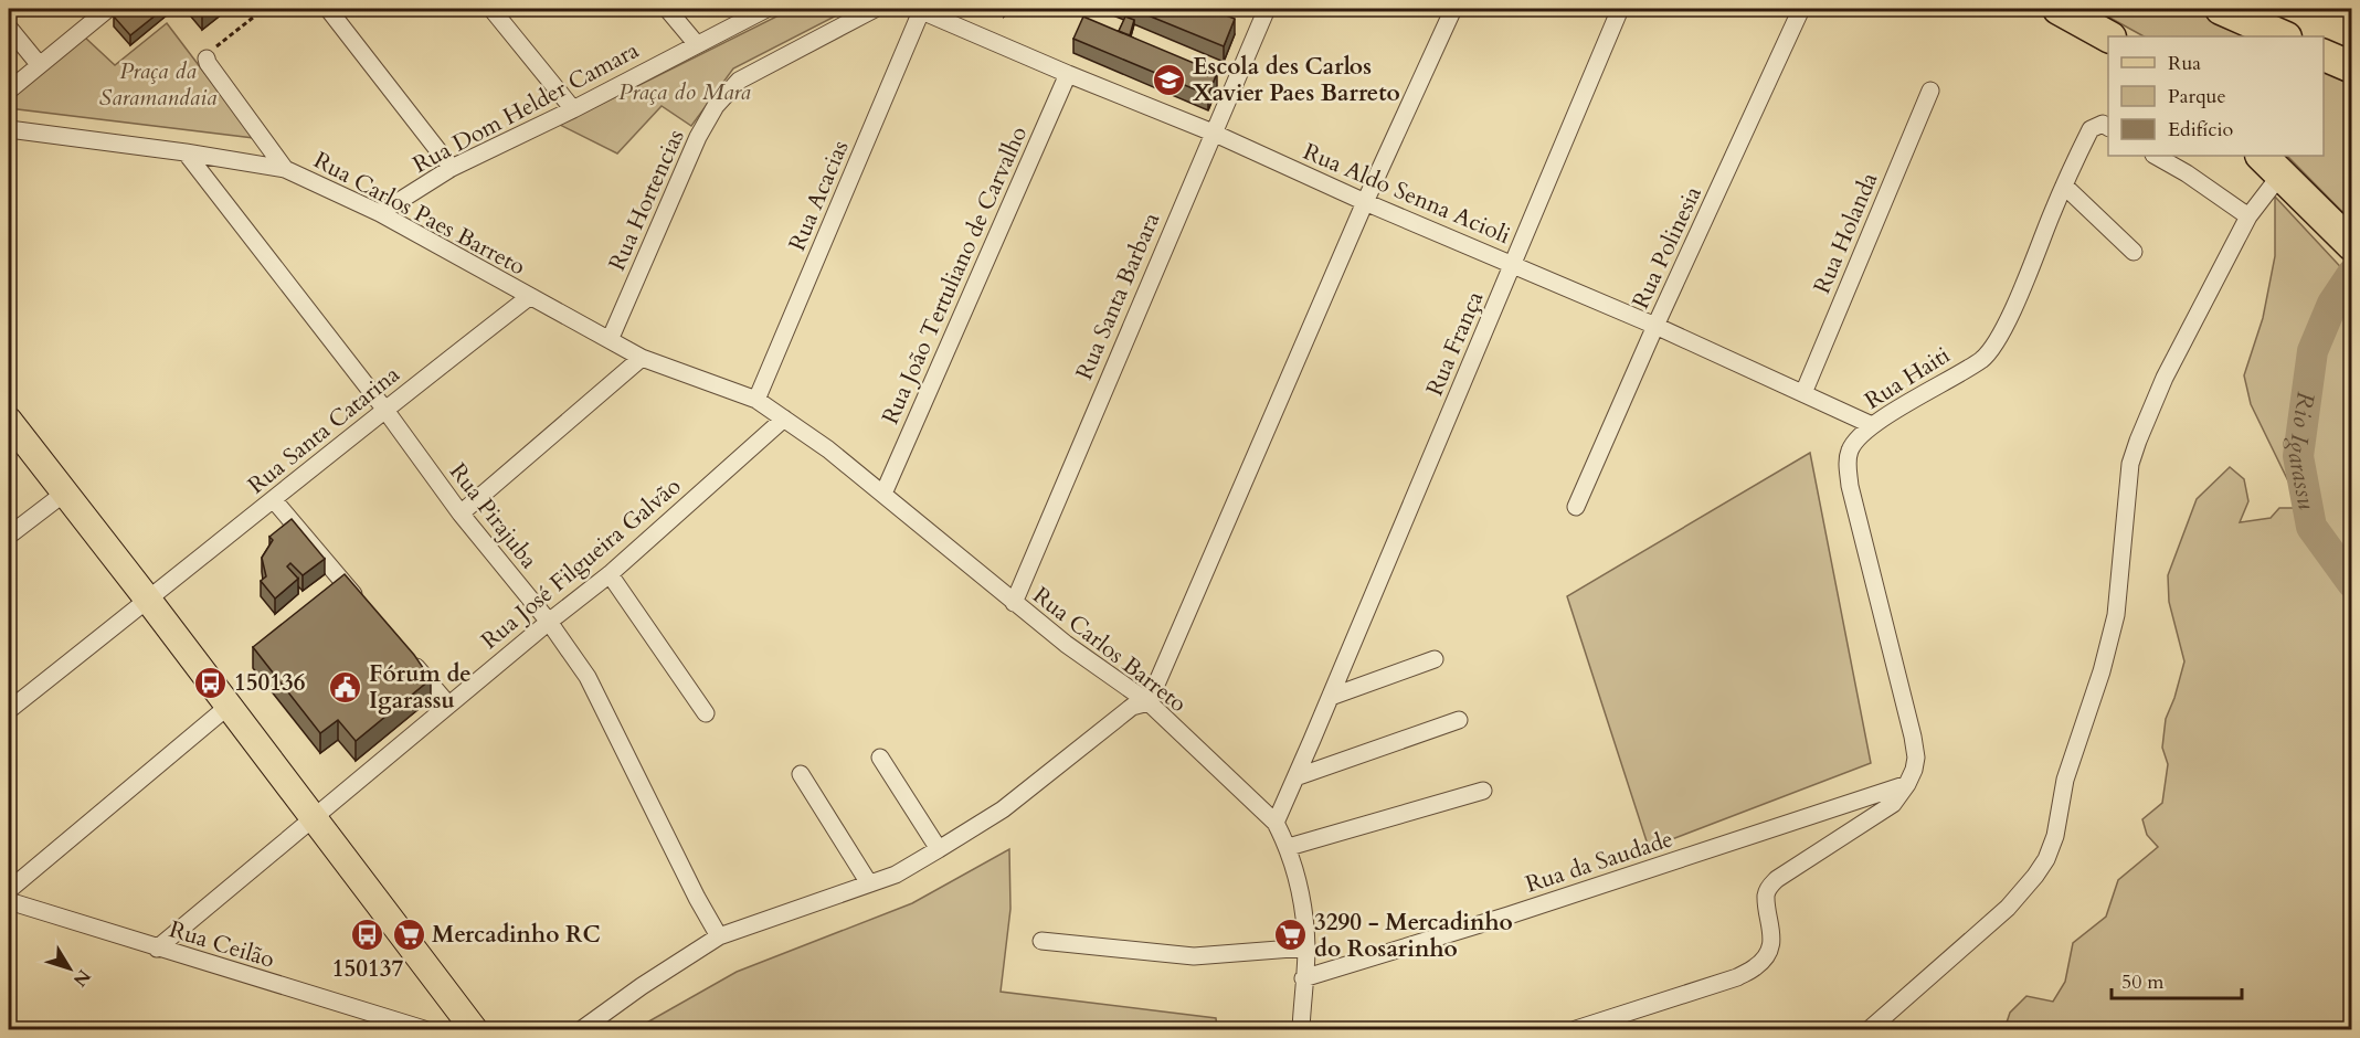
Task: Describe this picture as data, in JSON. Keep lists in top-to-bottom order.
{
  "streets": {
    "street": [
      "Rua Dom Helder Camara",
      "Rua Aldo Senna Acioli",
      "Rua Acacias",
      "Rua Hortencias",
      "Rua Carlos Paes Barreto",
      "Rua Holanda",
      "Rua Polinesia",
      "Rua João Tertuliano de Carvalho",
      "Rua Santa Barbara",
      "Rua França",
      "Rua Haiti",
      "Rua Santa Catarina",
      "Rua Pirajuba",
      "Rua José Filgueira Galvão",
      "Rua Carlos Barreto",
      "Rua da Saudade",
      "Rua Ceilão"
    ]
  },
  "crossings": [
    ["Rua Dom Helder Camara", "Rua Carlos Paes Barreto"],
    ["Rua Aldo Senna Acioli", "Rua Acacias"],
    ["Rua Aldo Senna Acioli", "Rua Holanda"],
    ["Rua Aldo Senna Acioli", "Rua Polinesia"],
    ["Rua Aldo Senna Acioli", "Rua João Tertuliano de Carvalho"],
    ["Rua Aldo Senna Acioli", "Rua Santa Barbara"],
    ["Rua Aldo Senna Acioli", "Rua França"],
    ["Rua Aldo Senna Acioli", "Rua Haiti"],
    ["Rua Acacias", "Rua Carlos Paes Barreto"],
    ["Rua Hortencias", "Rua Carlos Paes Barreto"],
    ["Rua Carlos Paes Barreto", "Rua Santa Catarina"],
    ["Rua Carlos Paes Barreto", "Rua Pirajuba"],
    ["Rua Carlos Paes Barreto", "Rua José Filgueira Galvão"],
    ["Rua Carlos Paes Barreto", "Rua Carlos Barreto"],
    ["Rua João Tertuliano de Carvalho", "Rua Carlos Barreto"],
    ["Rua Santa Barbara", "Rua Carlos Barreto"],
    ["Rua França", "Rua Carlos Barreto"],
    ["Rua Haiti", "Rua da Saudade"],
    ["Rua Santa Catarina", "Rua Pirajuba"],
    ["Rua Pirajuba", "Rua José Filgueira Galvão"],
    ["Rua José Filgueira Galvão", "Rua Carlos Barreto"],
    ["Rua José Filgueira Galvão", "Rua Ceilão"],
    ["Rua Carlos Barreto", "Rua da Saudade"]
  ],
  "water": ["Rio Igarassu"],
  "parks": ["Praça da Saramandaia", "Praça do Mara"],
  "places": {
    "school or university": ["Escola des Carlos Xavier Paes Barreto"],
    "bus stop": ["150136", "150137"],
    "public building": ["Fórum de Igarassu"],
    "supermarket": ["Mercadinho RC", "3290 - Mercadinho do Rosarinho"]
  },
  "legend": ["Rua", "Parque", "Edifício"],
  "scale_bar": "50 m",
  "north": "bottom right"
}
